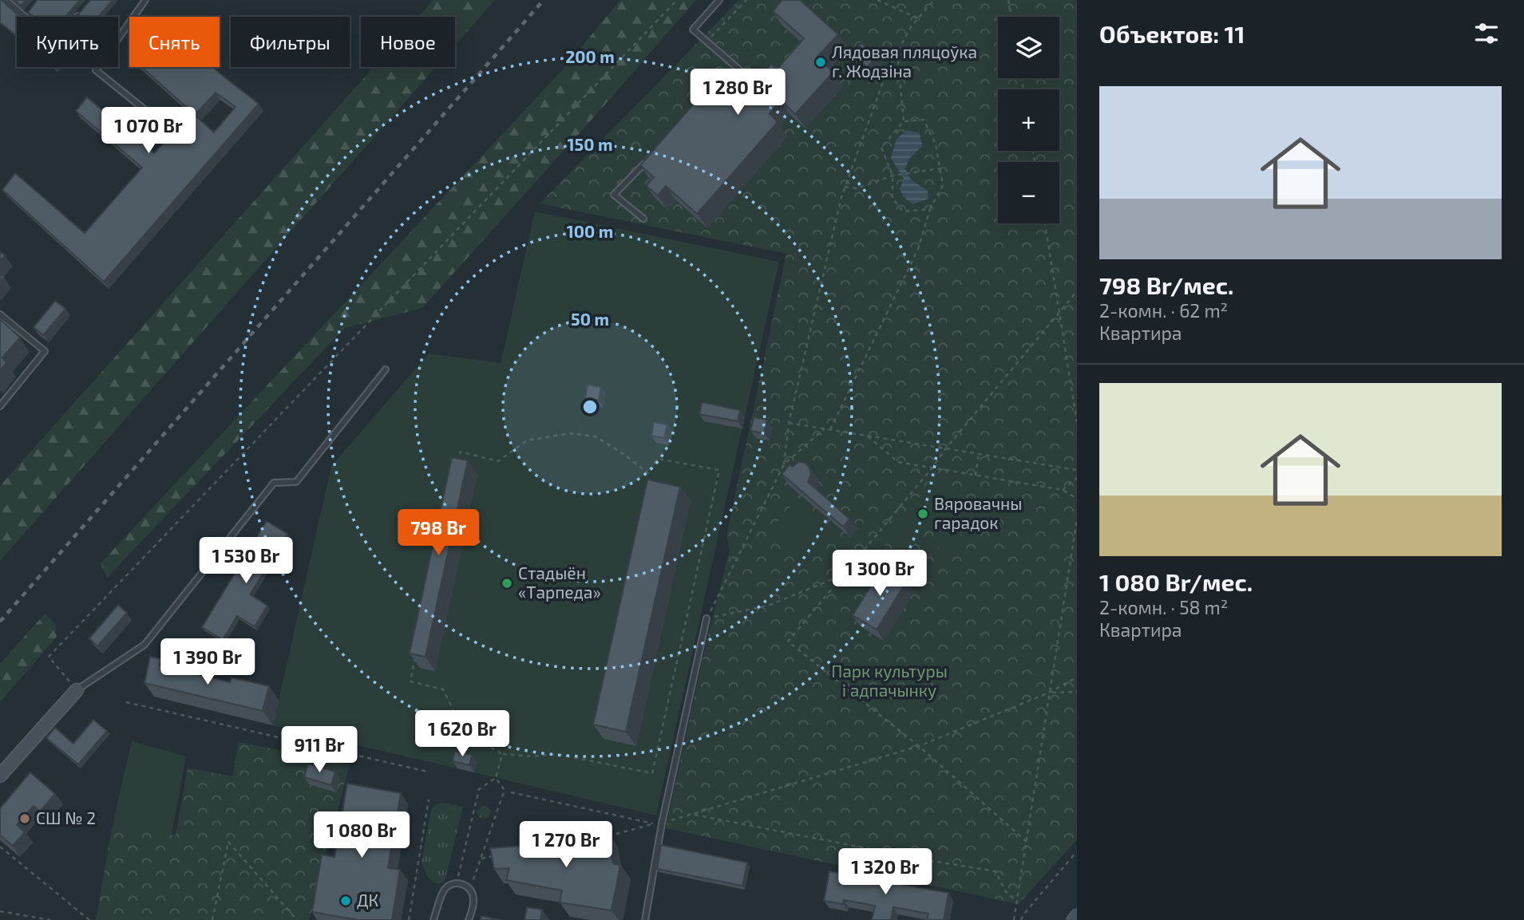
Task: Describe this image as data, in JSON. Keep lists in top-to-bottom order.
{
  "parks": ["Парк культуры і адпачынку"],
  "places": [
    "Лядовая пляцоўка г. Жодзіна",
    "Вяровачны гарадок",
    "Стадыён «Тарпеда»",
    "СШ № 2",
    "ДК"
  ],
  "page": {
    "heading": "Объектов: 11",
    "map_buttons": ["+", "−"],
    "chip": [
      "Купить",
      "Снять",
      "Фильтры",
      "Новое"
    ],
    "list": [
      {
        "name": "798 Br/мес.",
        "note": "2-комн. · 62 m² · Квартира"
      },
      {
        "name": "1 080 Br/мес.",
        "note": "2-комн. · 58 m² · Квартира"
      }
    ],
    "price": [
      "1 280 Br",
      "1 070 Br",
      "798 Br",
      "1 530 Br",
      "1 300 Br",
      "1 390 Br",
      "1 620 Br",
      "911 Br",
      "1 080 Br",
      "1 270 Br",
      "1 320 Br"
    ]
  },
  "rings": [
    "200 m",
    "150 m",
    "100 m",
    "50 m"
  ]
}
